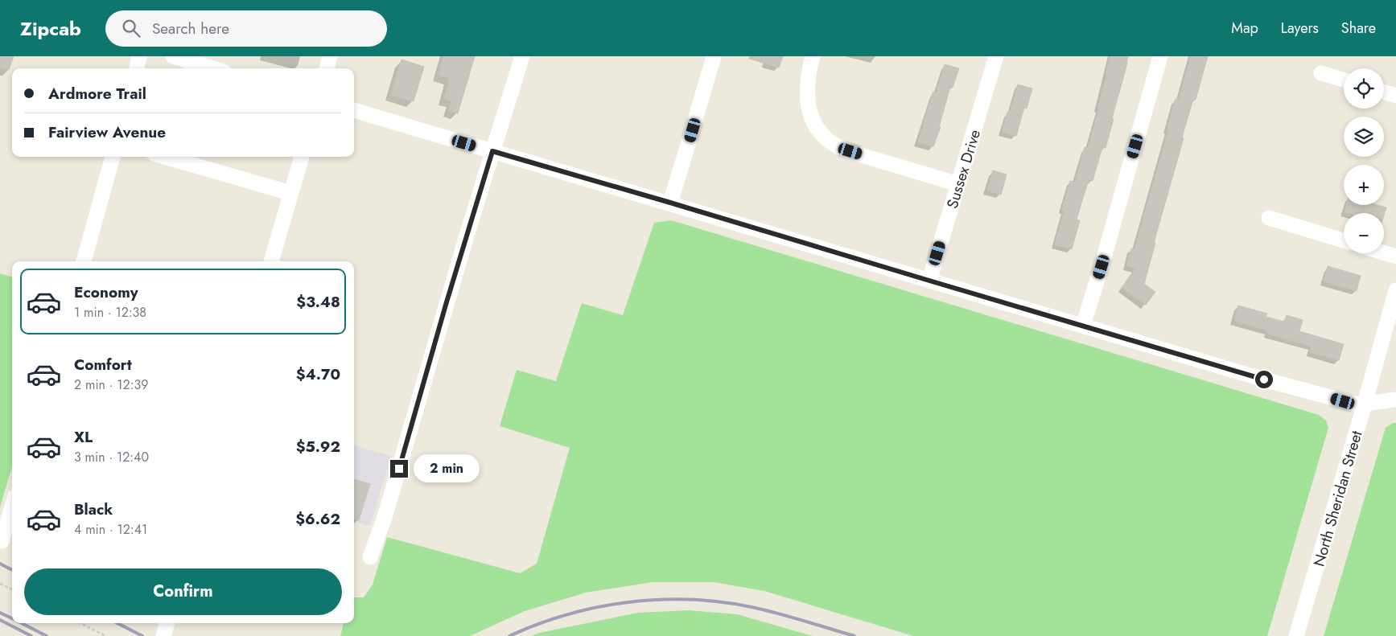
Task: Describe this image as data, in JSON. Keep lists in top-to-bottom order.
{
  "streets": {
    "street": ["Sussex Drive", "North Sheridan Street"]
  },
  "page": {
    "header": "Zipcab",
    "search": "Search here",
    "nav": ["Map", "Layers", "Share"],
    "map_buttons": ["+", "−"],
    "banner": ["Ardmore Trail", "Fairview Avenue"],
    "list": [
      {
        "name": "Economy",
        "note": "1 min · 12:38",
        "value": "$3.48"
      },
      {
        "name": "Comfort",
        "note": "2 min · 12:39",
        "value": "$4.70"
      },
      {
        "name": "XL",
        "note": "3 min · 12:40",
        "value": "$5.92"
      },
      {
        "name": "Black",
        "note": "4 min · 12:41",
        "value": "$6.62"
      }
    ],
    "bubble": "2 min",
    "buttons": "Confirm"
  }
}
